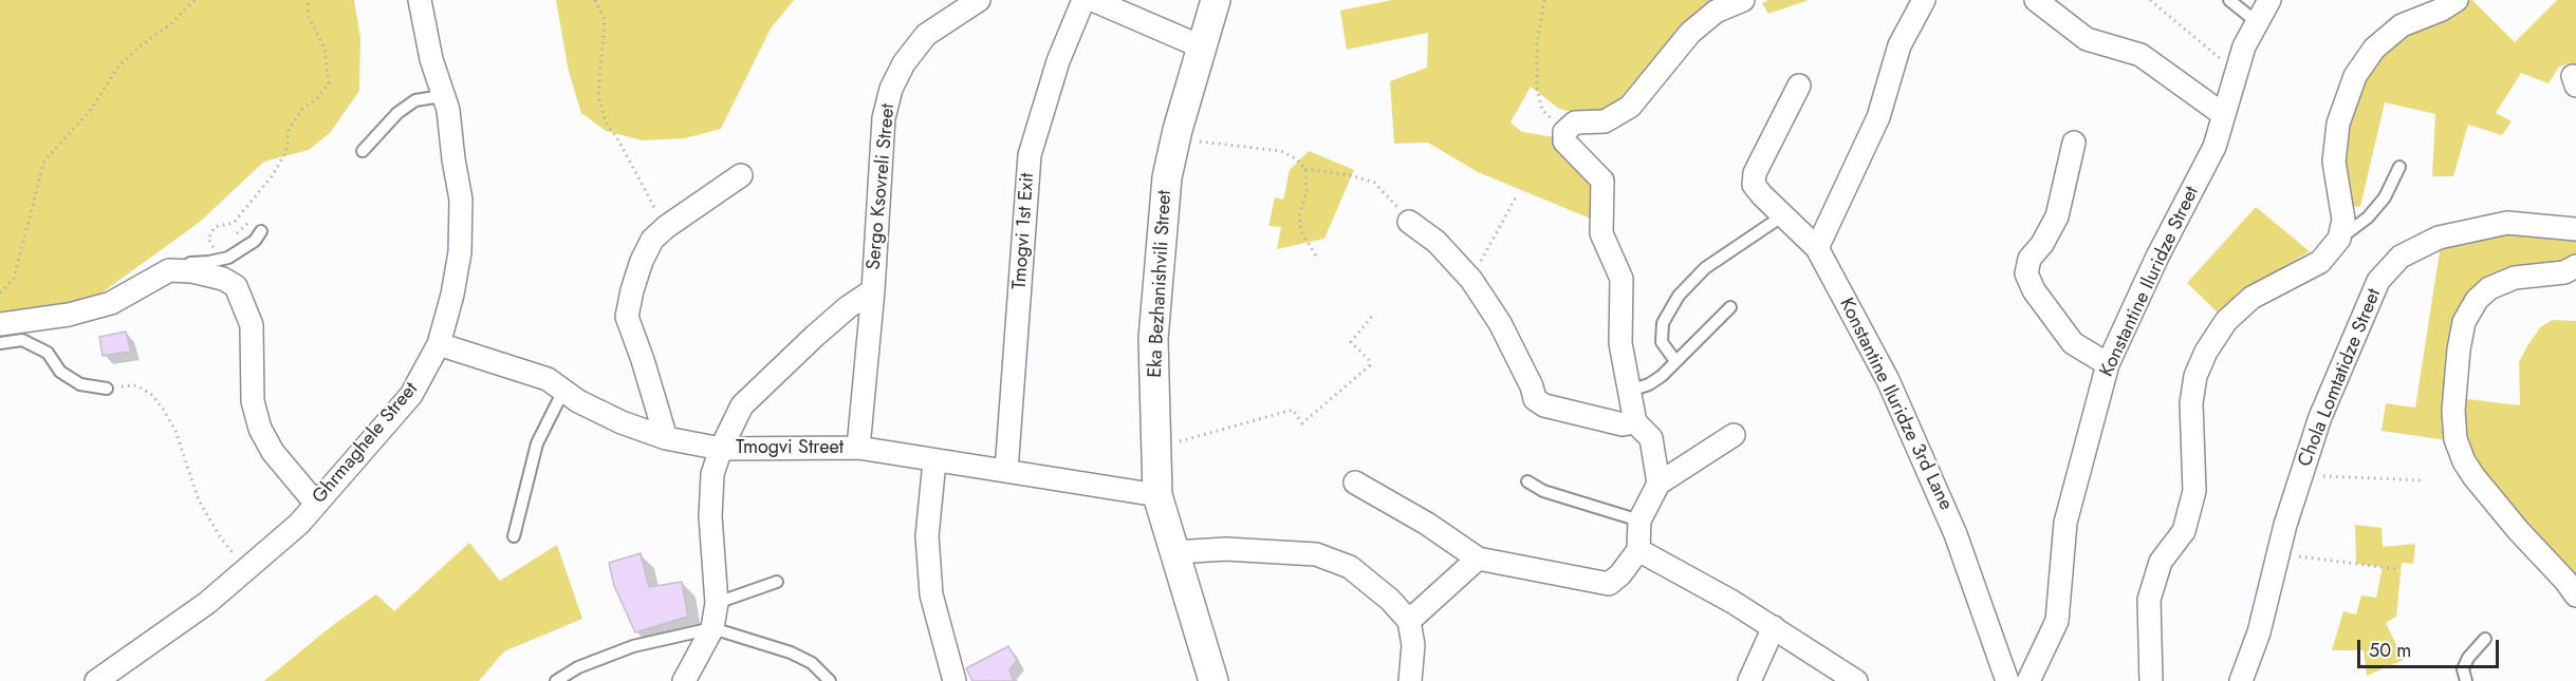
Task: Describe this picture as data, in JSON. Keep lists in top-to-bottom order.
{
  "streets": {
    "street": [
      "Sergo Ksovreli Street",
      "Tmogvi 1st Exit",
      "Konstantine Iluridze Street",
      "Eka Bezhanishvili Street",
      "Chola Lomtatidze Street",
      "Konstantine Iluridze 3rd Lane",
      "Ghrmaghele Street",
      "Tmogvi Street"
    ]
  },
  "crossings": [
    ["Sergo Ksovreli Street", "Tmogvi Street"],
    ["Tmogvi 1st Exit", "Tmogvi Street"],
    ["Eka Bezhanishvili Street", "Tmogvi Street"],
    ["Ghrmaghele Street", "Tmogvi Street"]
  ],
  "scale_bar": "50 m"
}
